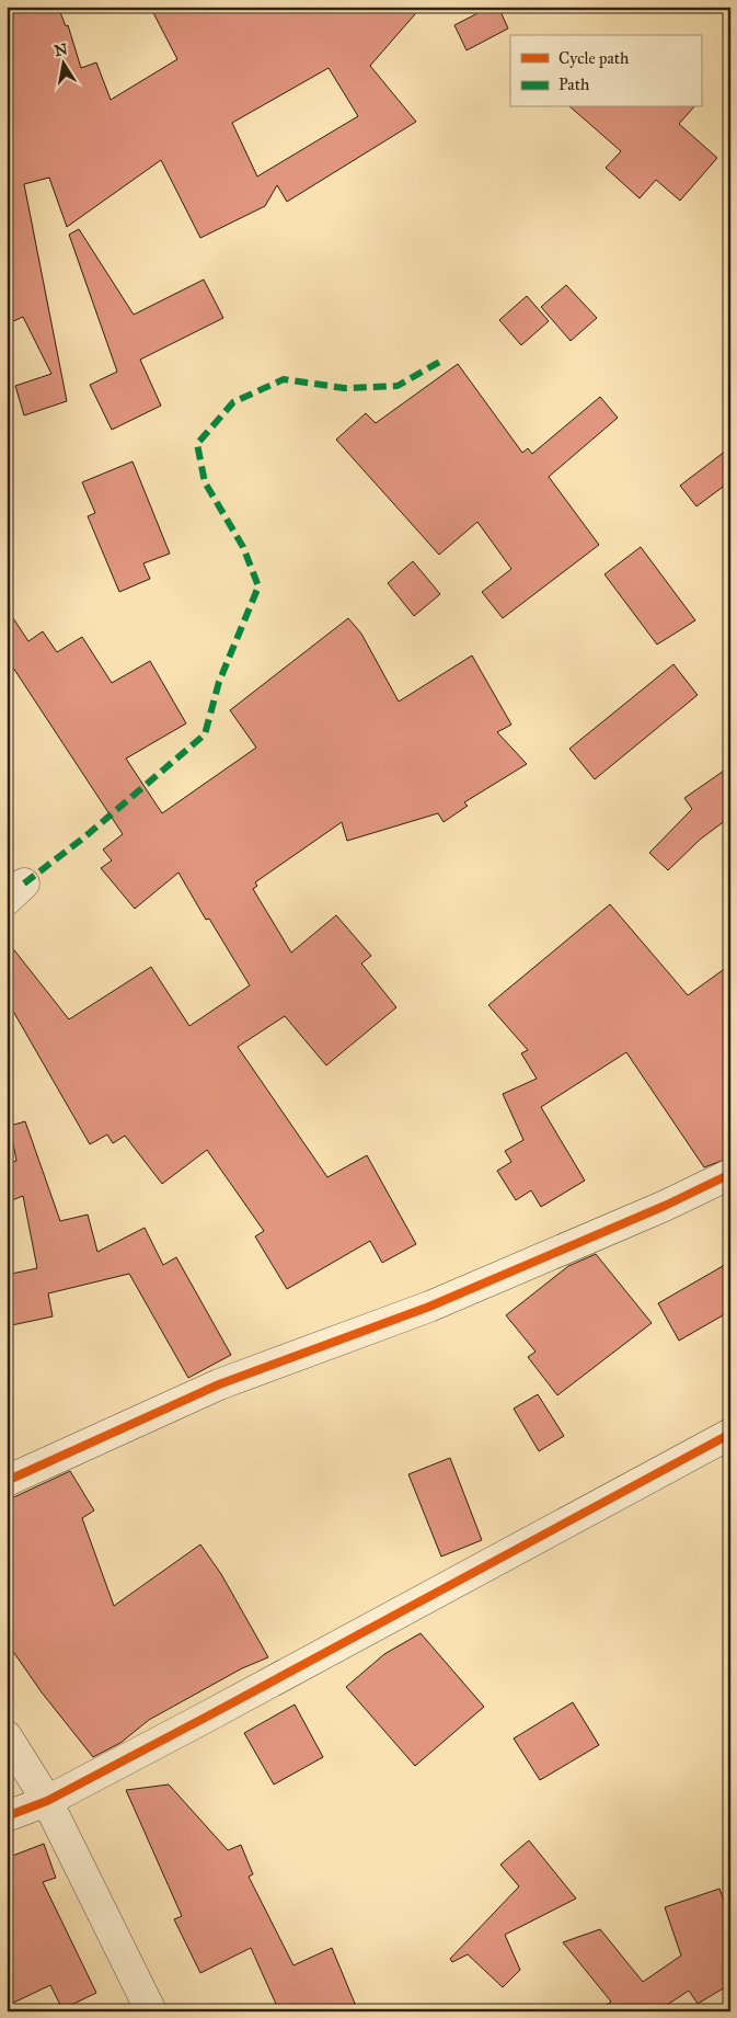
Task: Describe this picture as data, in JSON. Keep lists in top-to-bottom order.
{
  "legend": ["Cycle path", "Path"],
  "north": "top"
}
